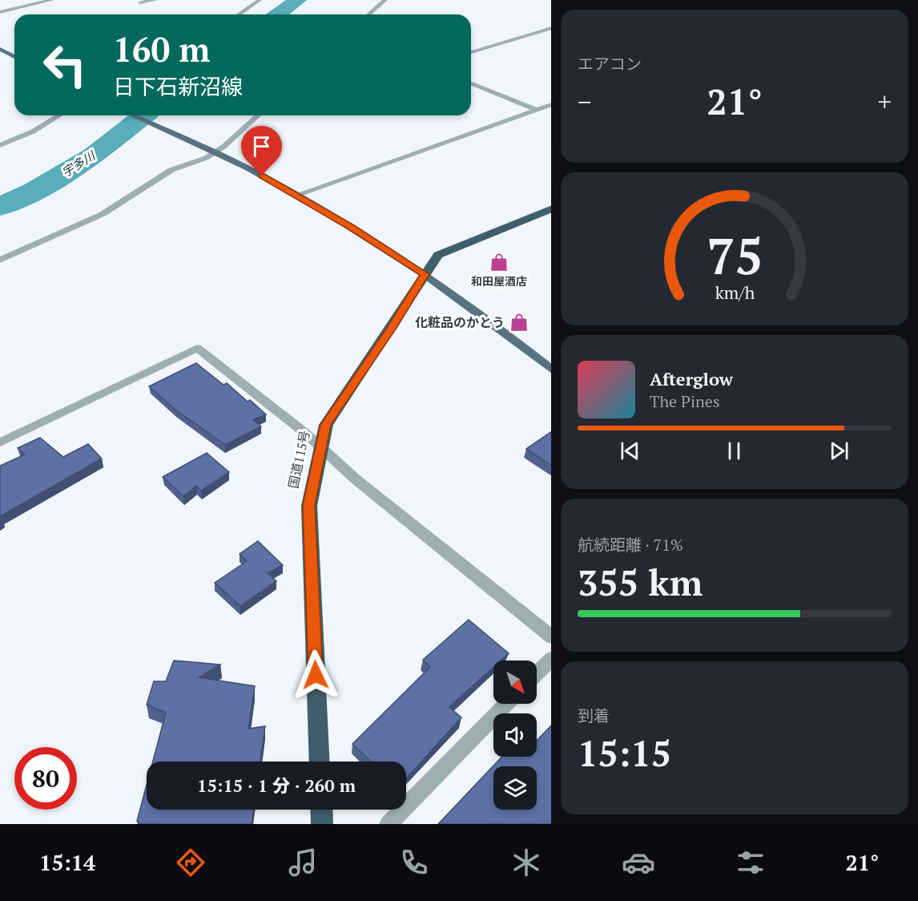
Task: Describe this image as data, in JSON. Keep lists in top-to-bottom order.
{
  "streets": {
    "highway": ["国道115号"]
  },
  "water": ["宇多川"],
  "places": {
    "shop": ["和田屋酒店", "化粧品のかとう"]
  },
  "north": "bottom right",
  "page": {
    "tile": [
      "エアコン",
      ["航続距離 · 71%", "355 km"],
      ["到着", "15:15"]
    ],
    "turn": ["160 m", "日下石新沼線"],
    "heat": ["−", "21°", "+"],
    "song": ["Afterglow", "The Pines"],
    "limit": "80",
    "trip": "15:15 · 1 分 · 260 m",
    "tabs": ["15:14", "21°"],
    "gauge": ["75", "km/h"]
  }
}
